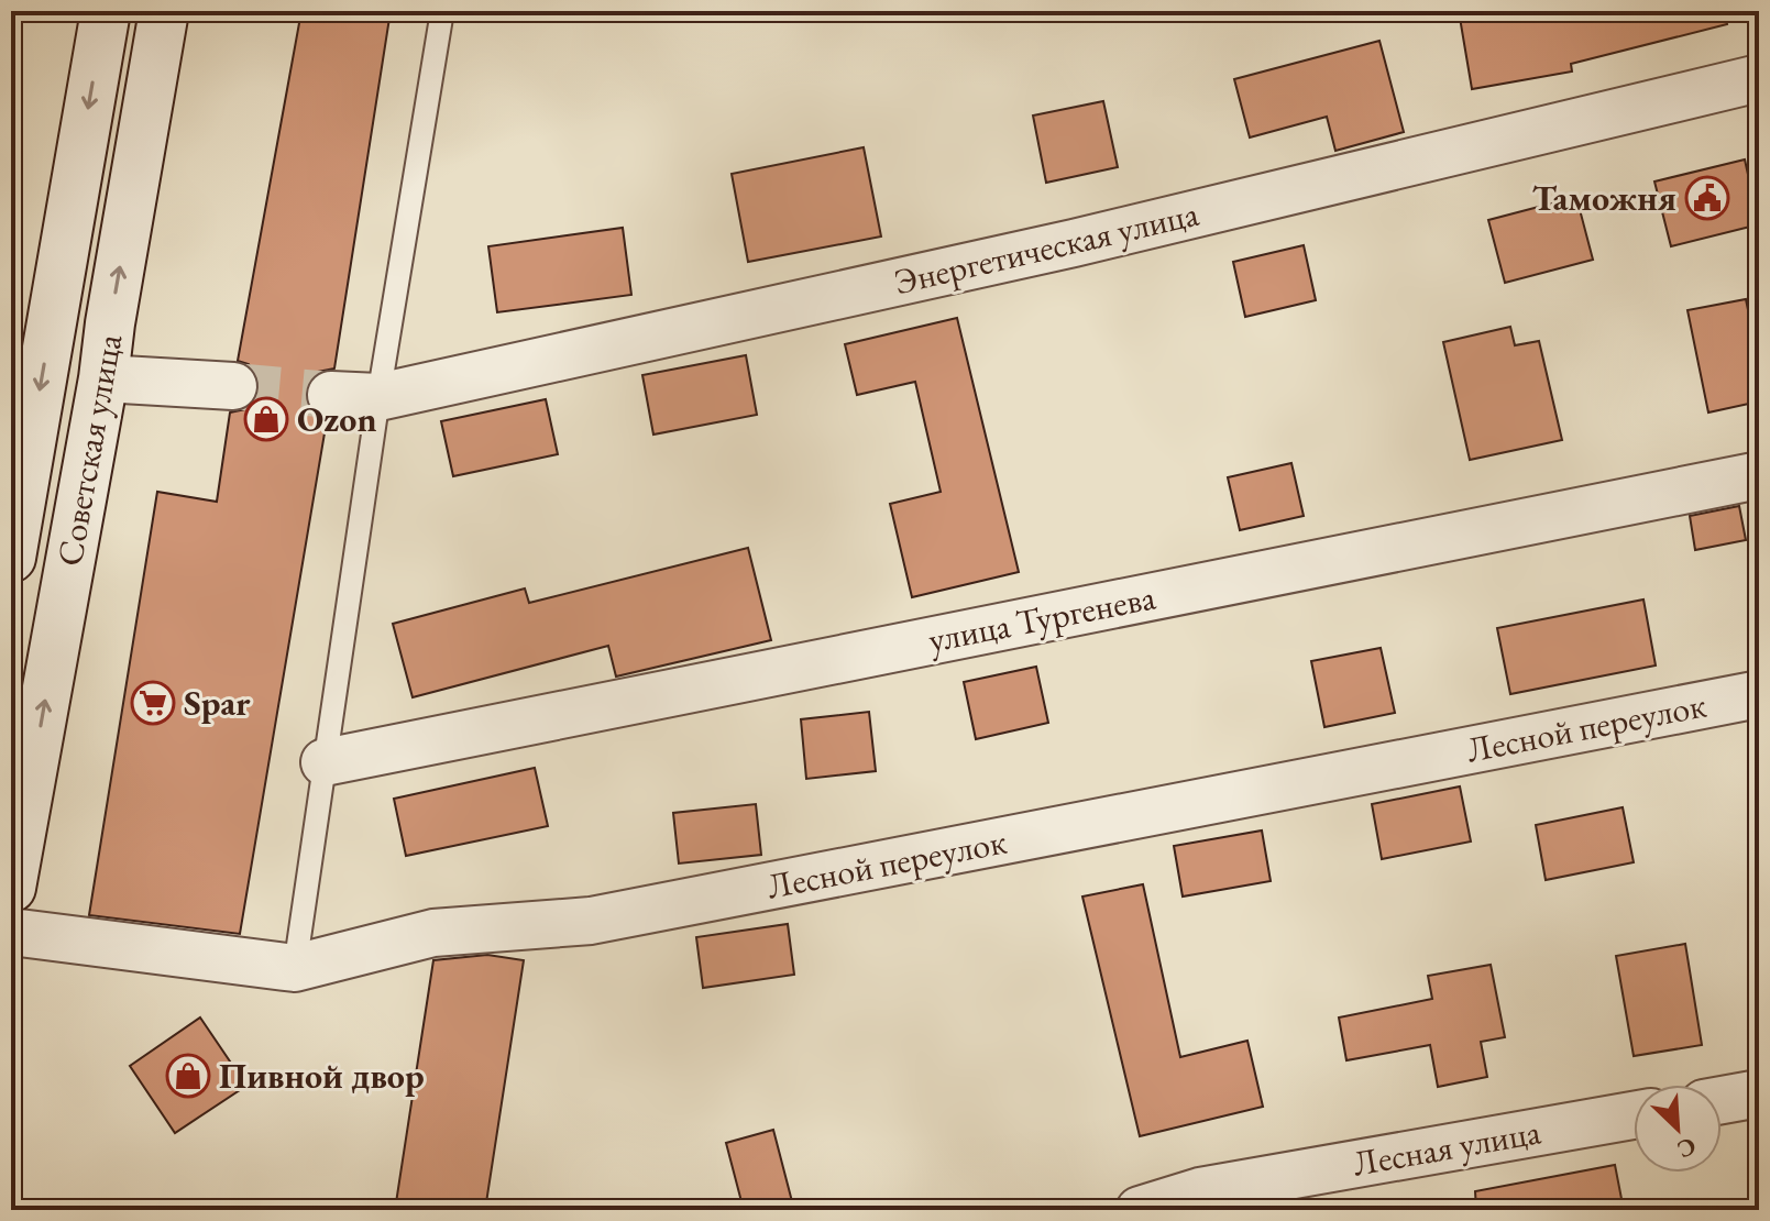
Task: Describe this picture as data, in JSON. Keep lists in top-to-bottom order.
{
  "streets": {
    "main road": ["Советская улица"],
    "street": [
      "Энергетическая улица",
      "улица Тургенева",
      "Лесной переулок",
      "Лесная улица"
    ]
  },
  "places": {
    "public building": ["Таможня"],
    "shop": ["Ozon", "Пивной двор"],
    "supermarket": ["Spar"]
  },
  "north": "bottom right"
}
